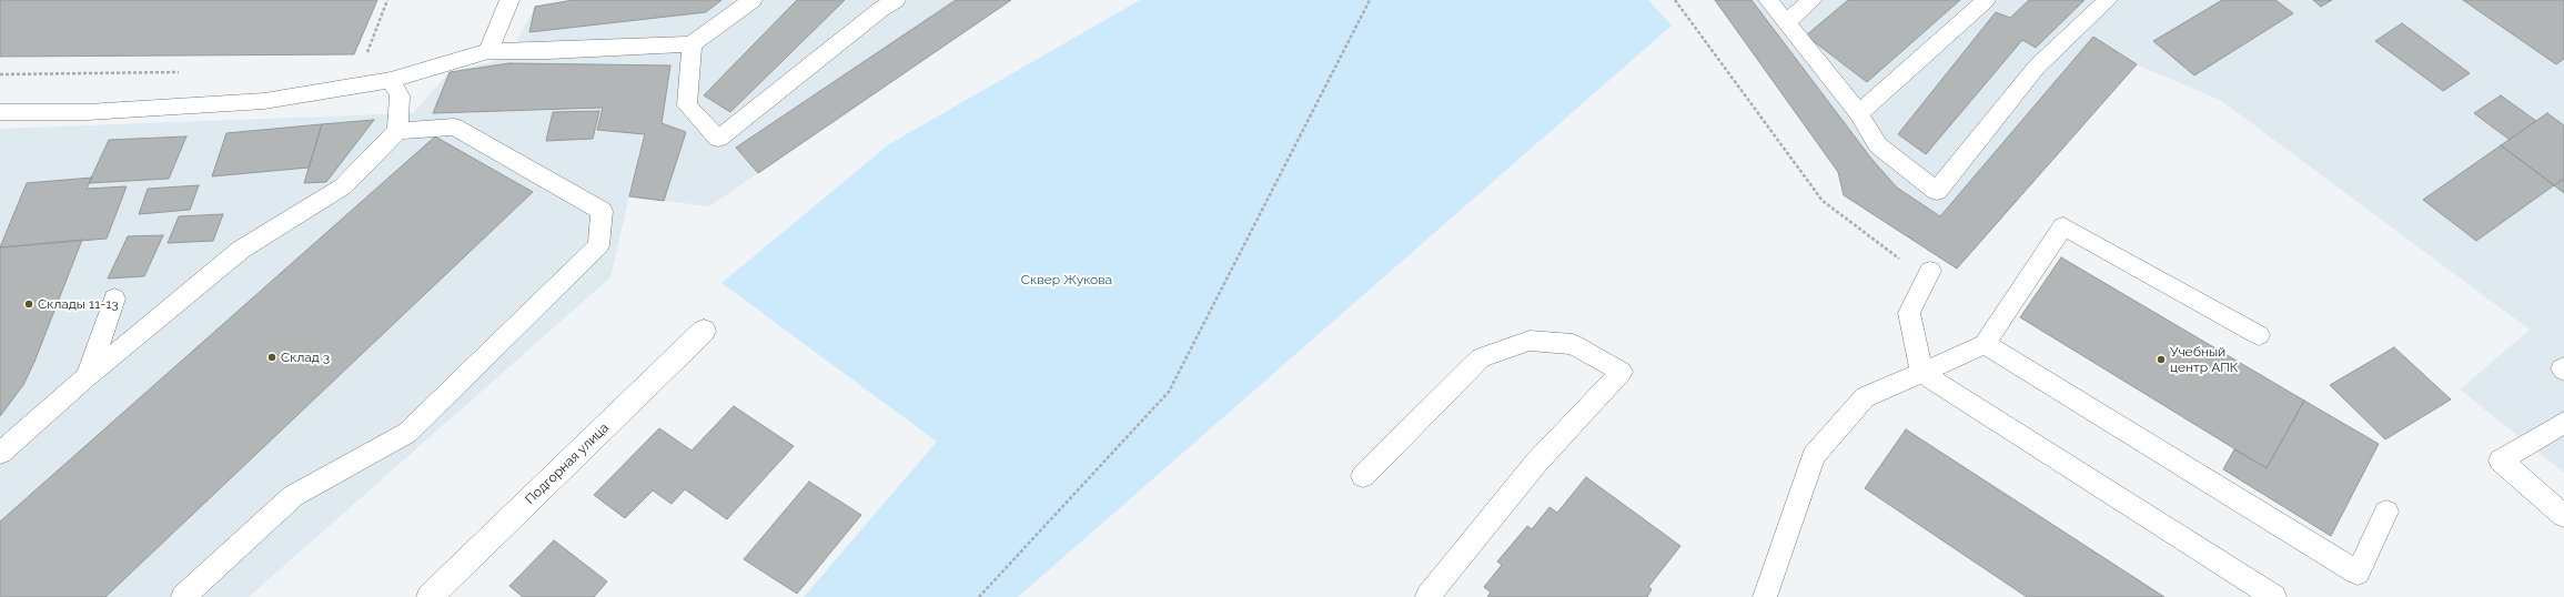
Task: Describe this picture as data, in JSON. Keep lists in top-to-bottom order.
{
  "streets": {
    "street": ["Подгорная улица"]
  },
  "parks": ["Сквер Жукова"],
  "places": ["Склады 11-13", "Склад 3", "Учебный центр АПК"]
}
